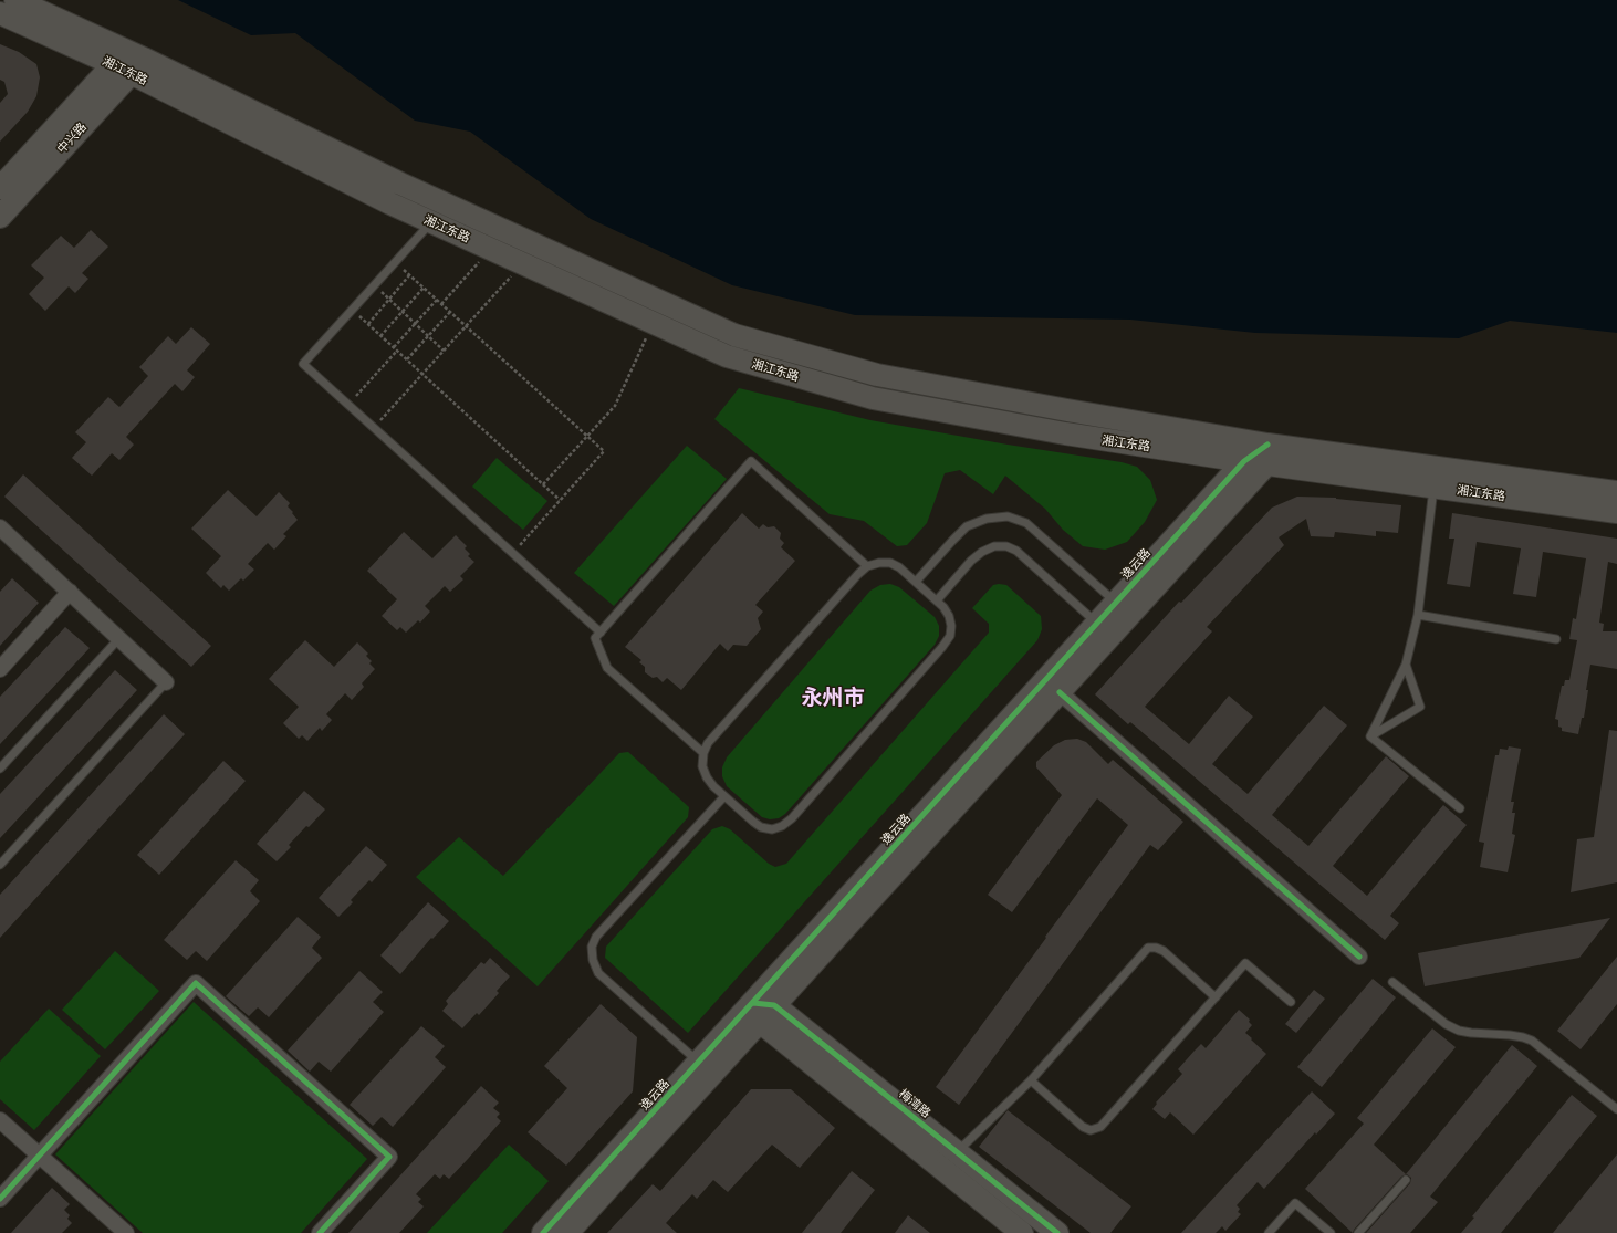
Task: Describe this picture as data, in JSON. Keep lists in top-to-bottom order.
{
  "streets": {
    "main road": [
      "湘江东路",
      "中兴路",
      "逸云路",
      "梅湾路"
    ]
  },
  "crossings": [
    ["湘江东路", "中兴路"],
    ["湘江东路", "逸云路"],
    ["逸云路", "梅湾路"]
  ],
  "districts": ["永州市"]
}
